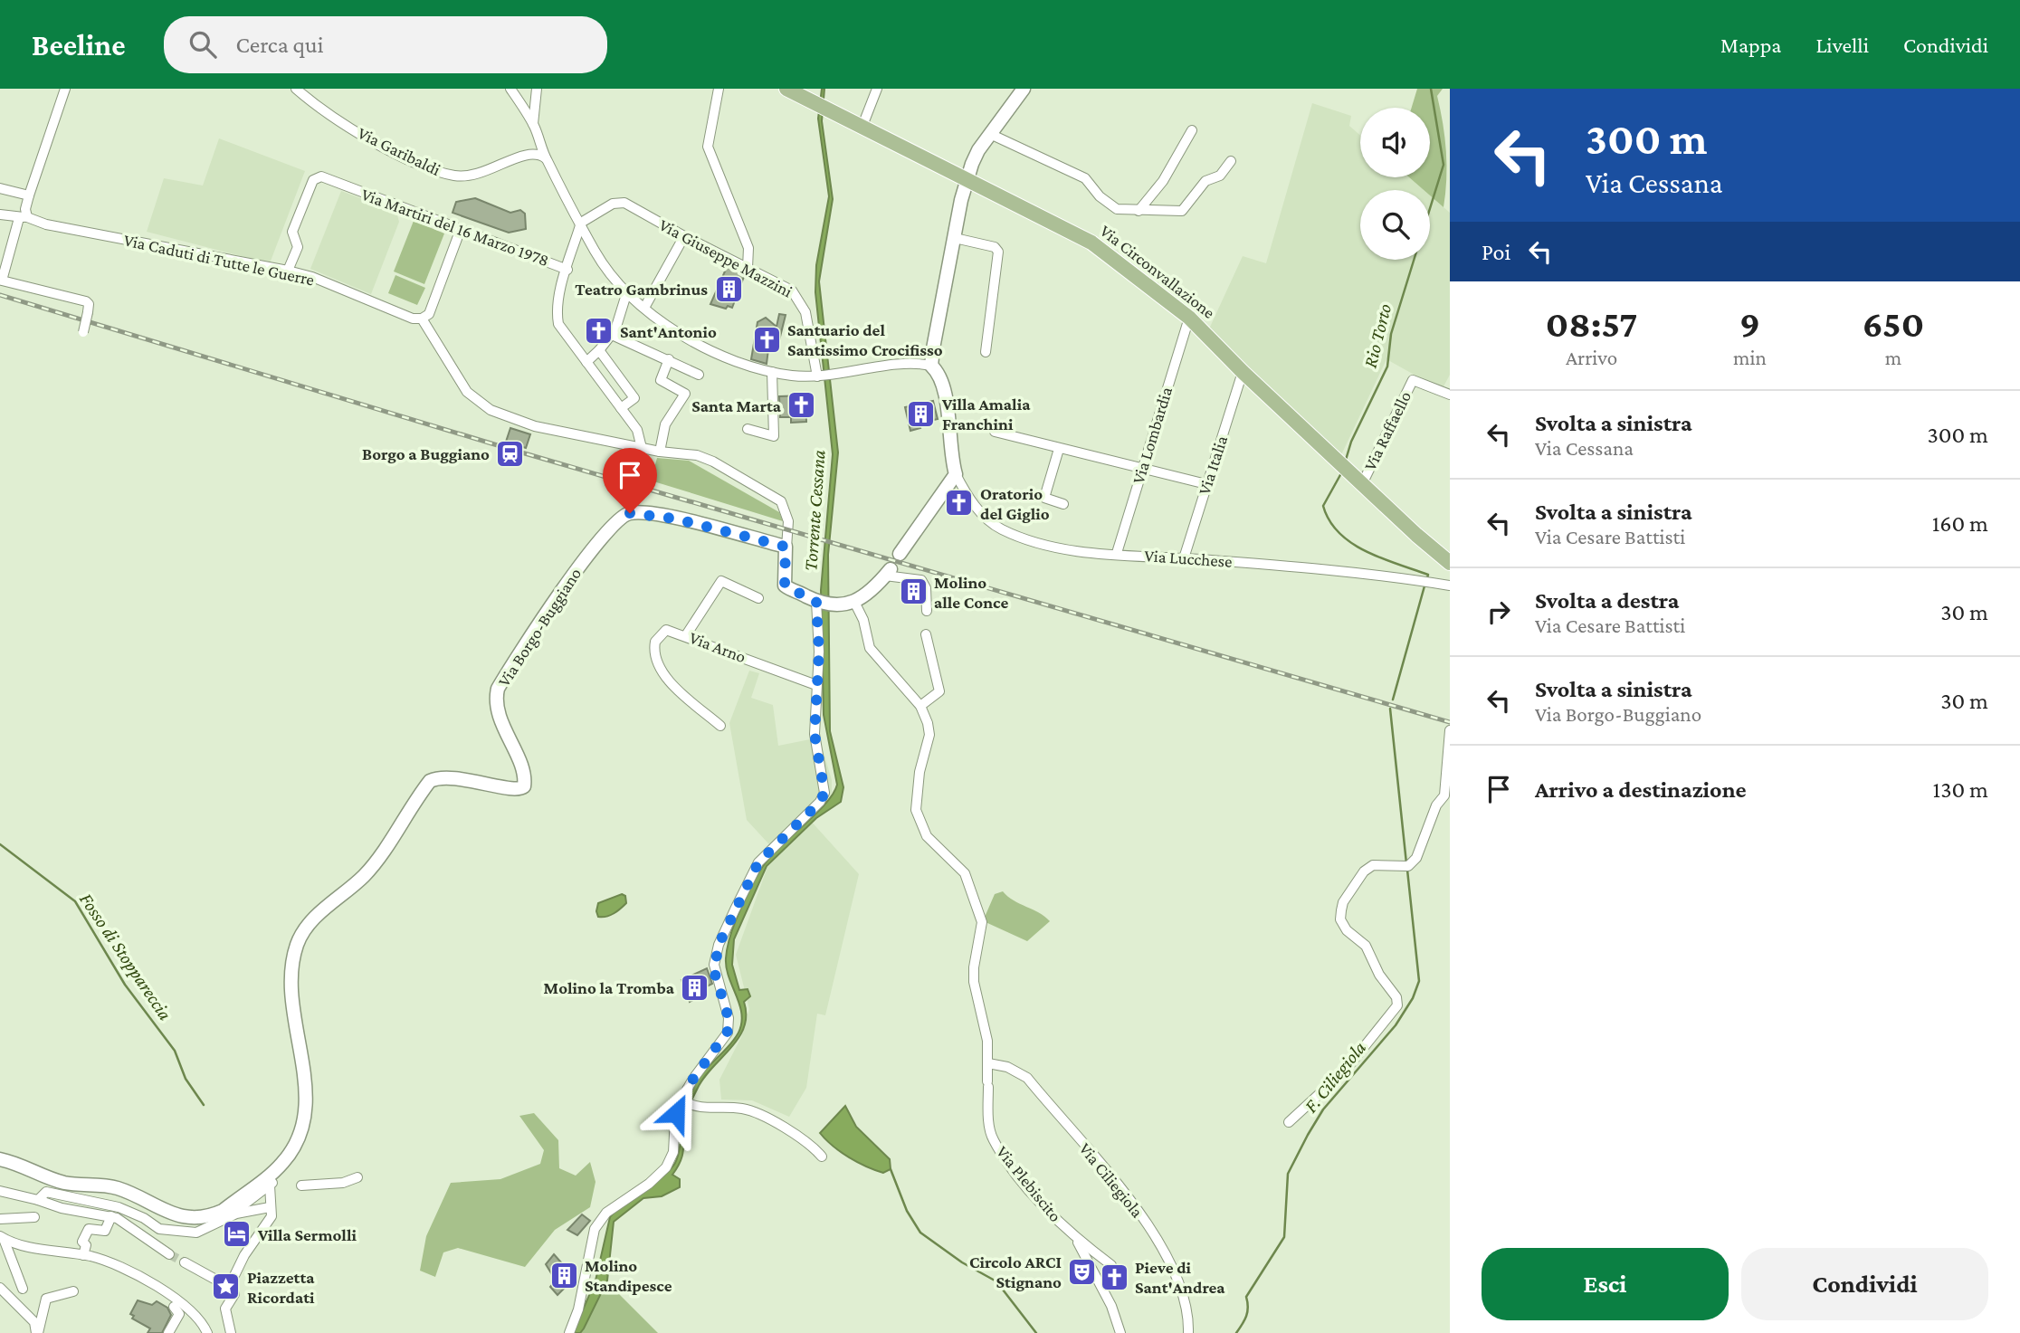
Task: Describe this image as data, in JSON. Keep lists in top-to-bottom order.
{
  "streets": {
    "main road": ["Via Circonvallazione"],
    "street": [
      "Via Garibaldi",
      "Via Martiri del 16 Marzo 1978",
      "Via Giuseppe Mazzini",
      "Via Caduti di Tutte le Guerre",
      "Via Raffaello",
      "Via Lombardia",
      "Via Italia",
      "Via Lucchese",
      "Via Borgo-Buggiano",
      "Via Arno",
      "Via Ciliegiola",
      "Via Plebiscito"
    ]
  },
  "crossings": [
    ["Via Martiri del 16 Marzo 1978", "Via Caduti di Tutte le Guerre"],
    ["Via Circonvallazione", "Via Raffaello"],
    ["Via Circonvallazione", "Via Lombardia"],
    ["Via Circonvallazione", "Via Italia"],
    ["Via Lombardia", "Via Lucchese"],
    ["Via Italia", "Via Lucchese"],
    ["Via Ciliegiola", "Via Plebiscito"]
  ],
  "water": [
    "Rio Torto",
    "Torrente Cessana",
    "Fosso di Stoppareccia",
    "F. Ciliegiola"
  ],
  "places": {
    "building": [
      "Teatro Gambrinus",
      "Villa Amalia Franchini",
      "Molino alle Conce",
      "Molino la Tromba",
      "Molino Standipesce"
    ],
    "church": [
      "Sant'Antonio",
      "Santuario del Santissimo Crocifisso",
      "Santa Marta",
      "Oratorio del Giglio",
      "Pieve di Sant'Andrea"
    ],
    "station": ["Borgo a Buggiano"],
    "hotel": ["Villa Sermolli"],
    "theatre": ["Circolo ARCI Stignano"],
    "place": ["Piazzetta Ricordati"]
  },
  "page": {
    "header": "Beeline",
    "search": "Cerca qui",
    "nav": ["Mappa", "Livelli", "Condividi"],
    "turn": ["300 m", "Via Cessana"],
    "then": "Poi",
    "eta": [
      "08:57",
      "Arrivo",
      "9",
      "min",
      "650",
      "m"
    ],
    "list": [
      {
        "name": "Svolta a sinistra",
        "note": "Via Cessana",
        "value": "300 m"
      },
      {
        "name": "Svolta a sinistra",
        "note": "Via Cesare Battisti",
        "value": "160 m"
      },
      {
        "name": "Svolta a destra",
        "note": "Via Cesare Battisti",
        "value": "30 m"
      },
      {
        "name": "Svolta a sinistra",
        "note": "Via Borgo-Buggiano",
        "value": "30 m"
      },
      {
        "name": "Arrivo a destinazione",
        "value": "130 m"
      }
    ],
    "buttons": ["Esci", "Condividi"]
  }
}
